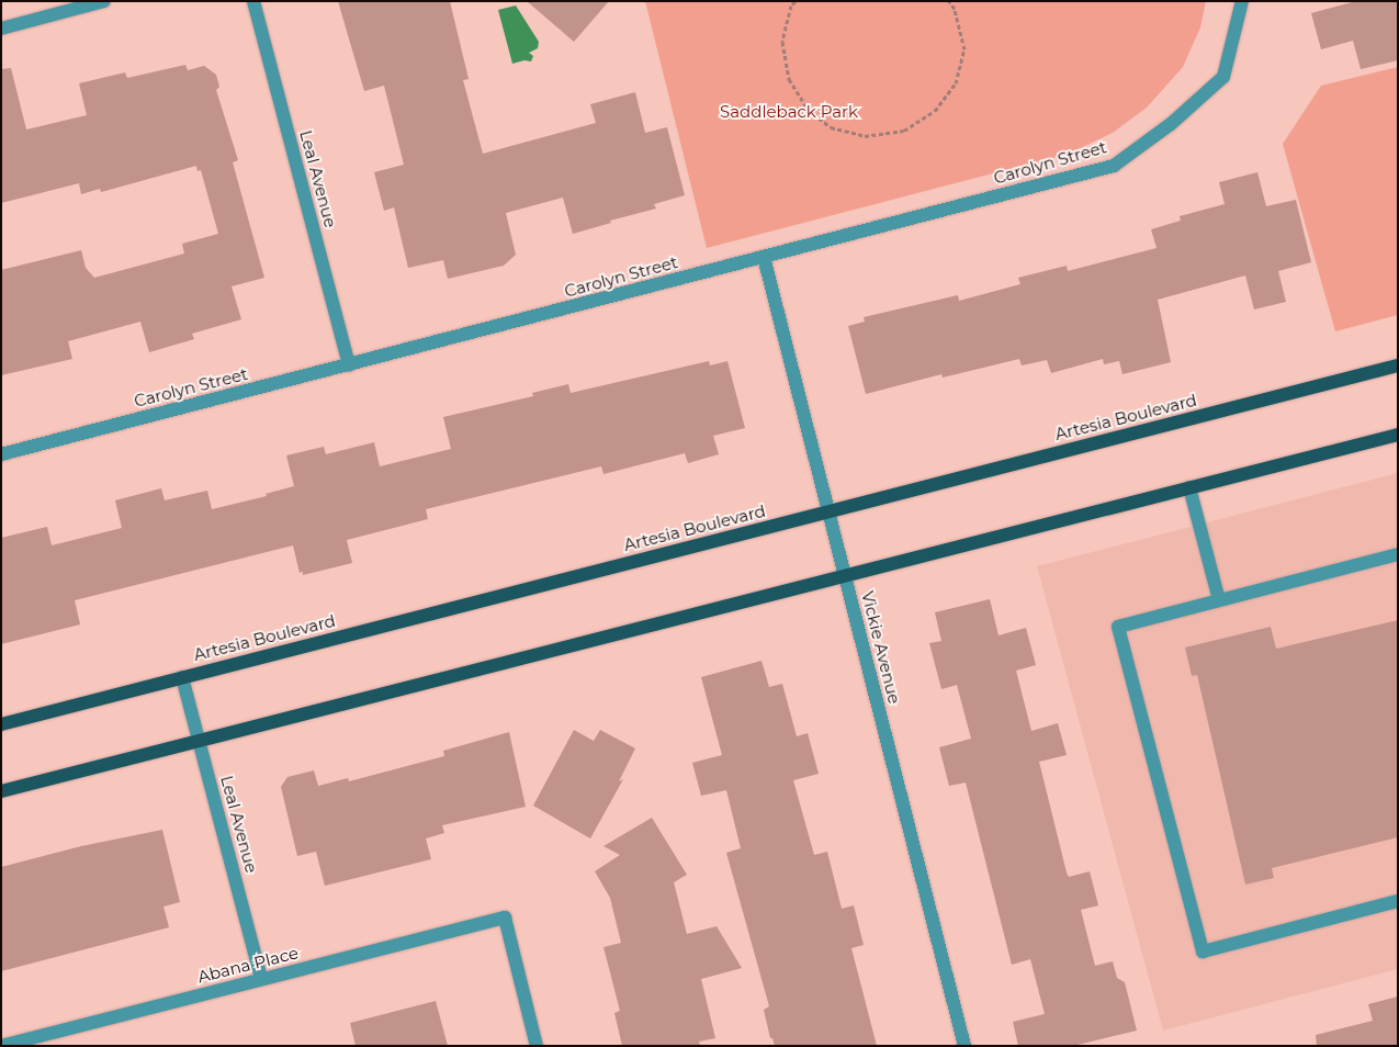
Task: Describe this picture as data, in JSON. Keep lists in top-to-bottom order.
{
  "streets": {
    "main road": ["Artesia Boulevard"],
    "street": [
      "Carolyn Street",
      "Leal Avenue",
      "Vickie Avenue",
      "Abana Place"
    ]
  },
  "crossings": [
    ["Carolyn Street", "Leal Avenue"],
    ["Carolyn Street", "Vickie Avenue"],
    ["Leal Avenue", "Artesia Boulevard"],
    ["Leal Avenue", "Abana Place"],
    ["Artesia Boulevard", "Vickie Avenue"]
  ],
  "parks": ["Saddleback Park"]
}
